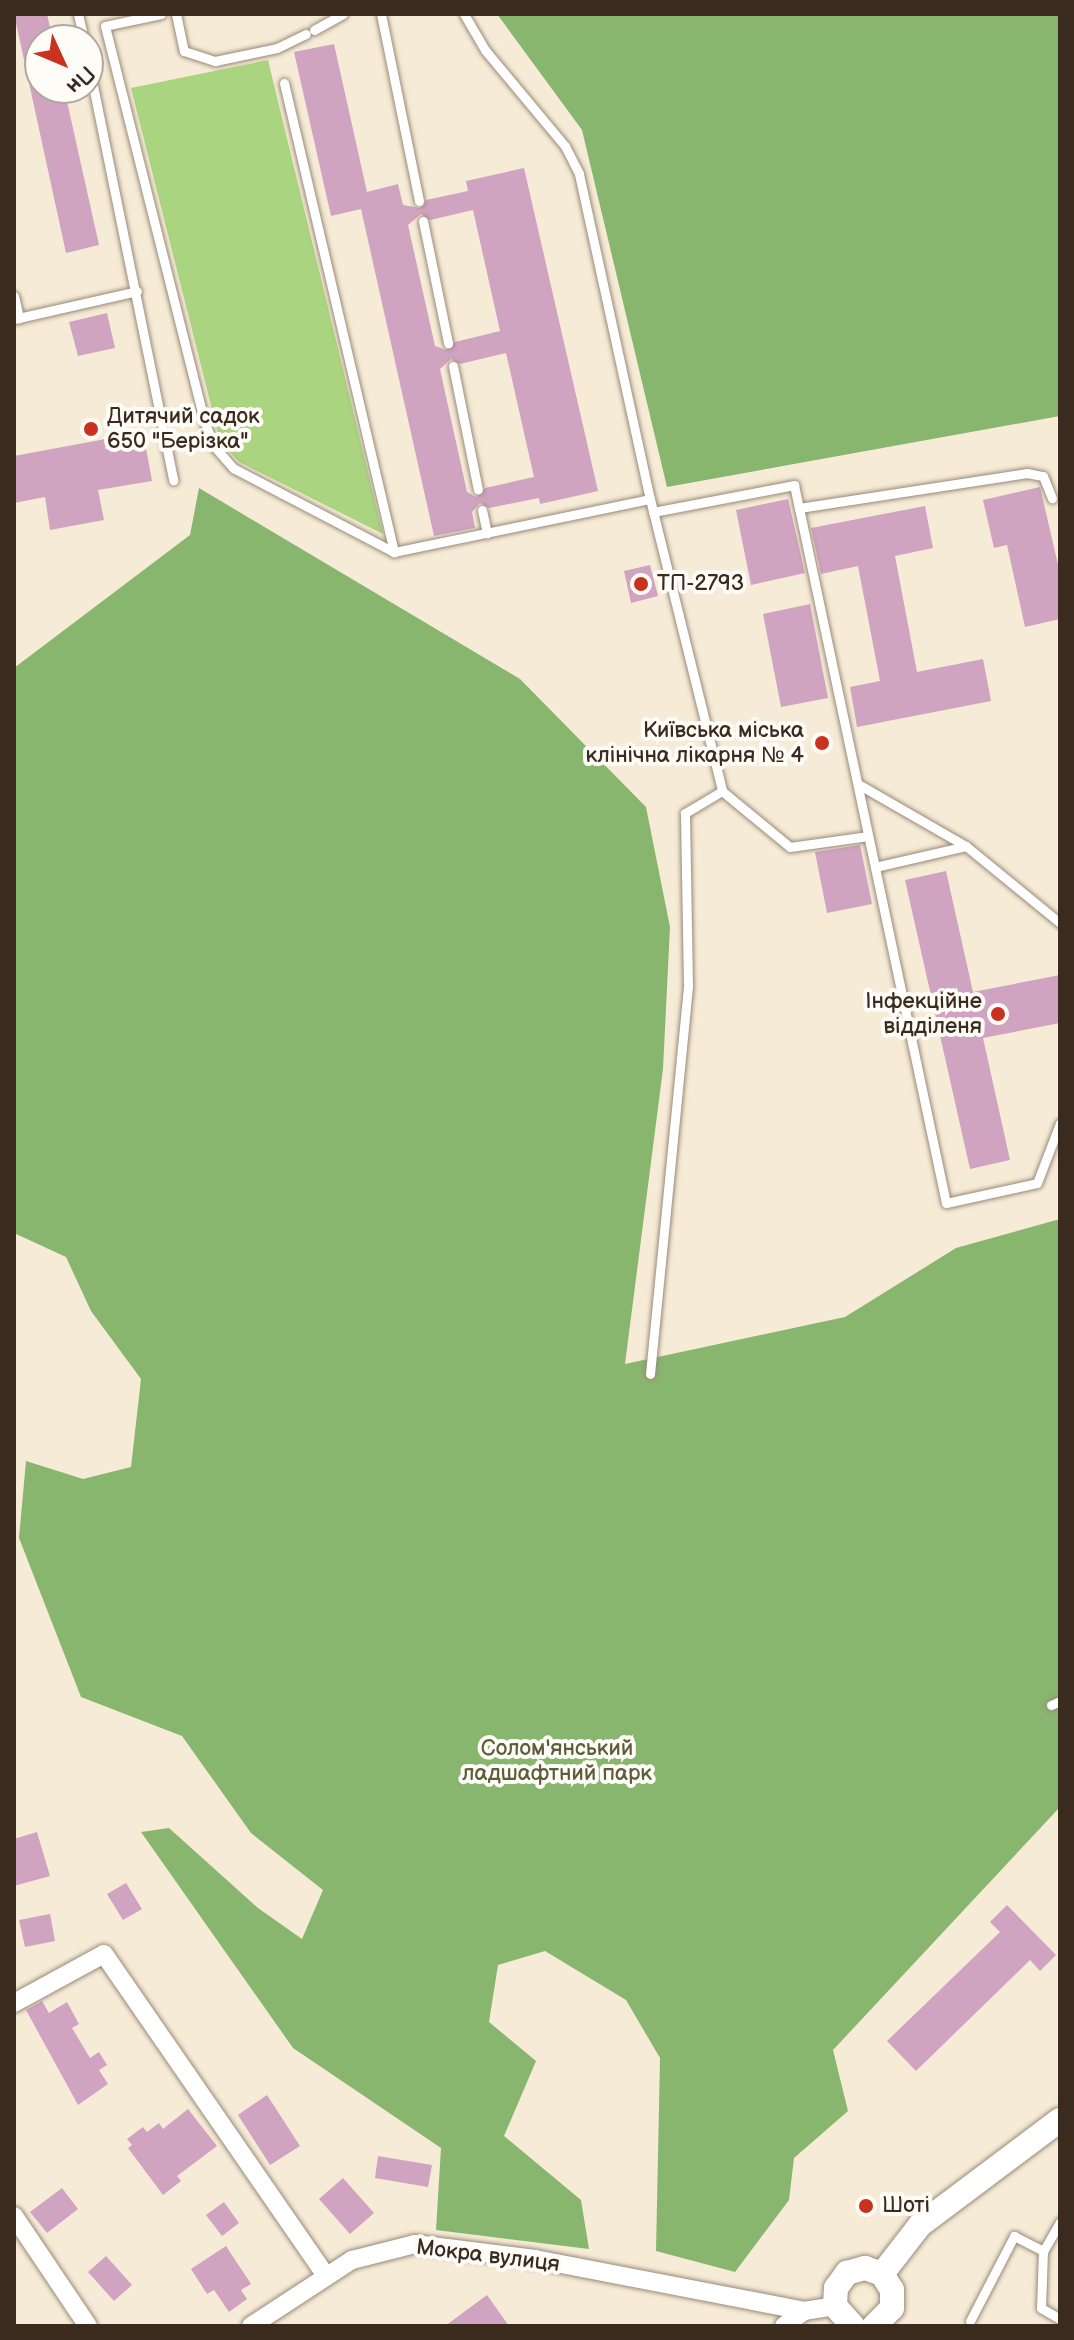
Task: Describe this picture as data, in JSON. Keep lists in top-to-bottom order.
{
  "streets": {
    "street": ["Мокра вулиця"]
  },
  "parks": ["Солом'янський ладшафтний парк"],
  "places": [
    "Дитячий садок 650 \"Берізка\"",
    "ТП-2793",
    "Київська міська клінічна лікарня № 4",
    "Інфекційне відділеня",
    "Шоті"
  ],
  "north": "bottom right"
}
